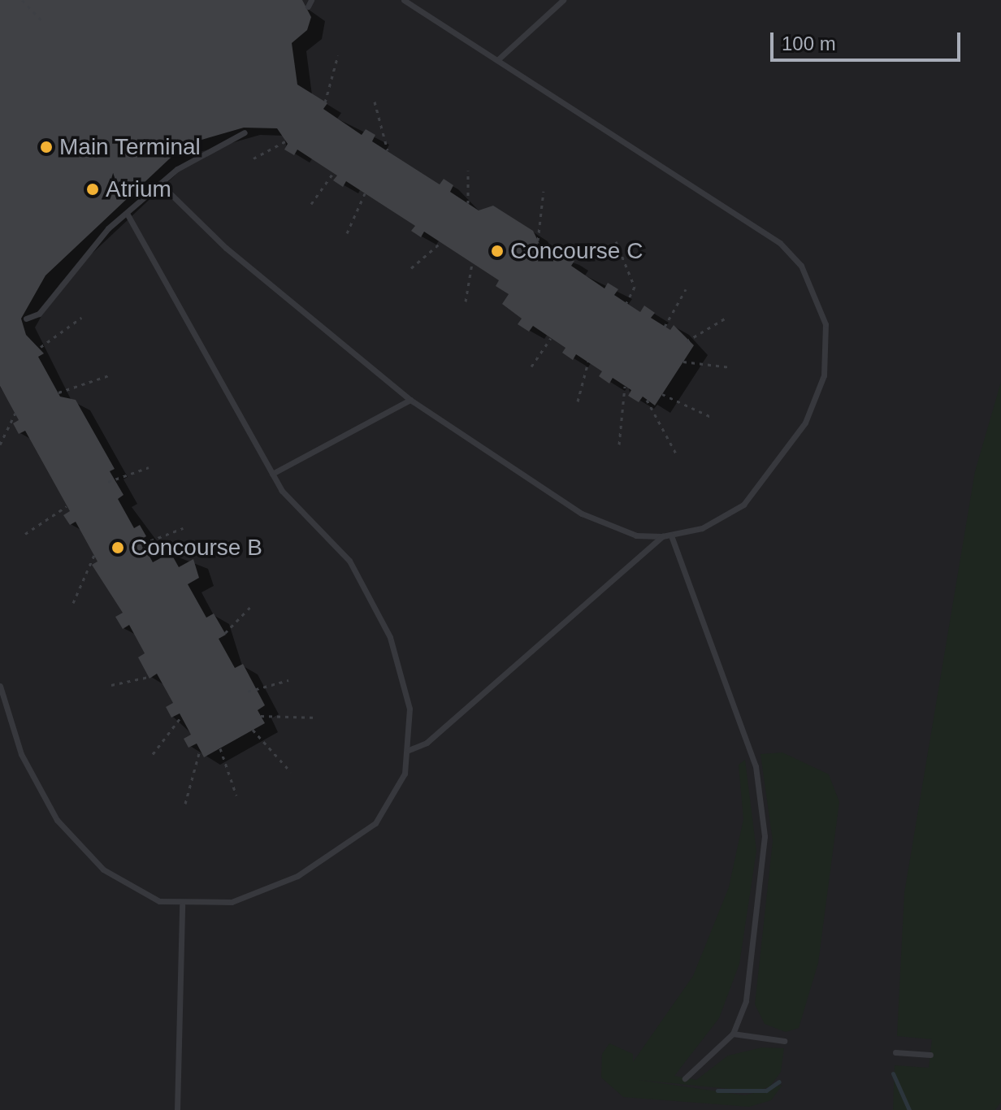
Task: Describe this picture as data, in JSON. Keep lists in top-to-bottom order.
{
  "places": [
    "Main Terminal",
    "Atrium",
    "Concourse C",
    "Concourse B"
  ],
  "scale_bar": "100 m"
}
